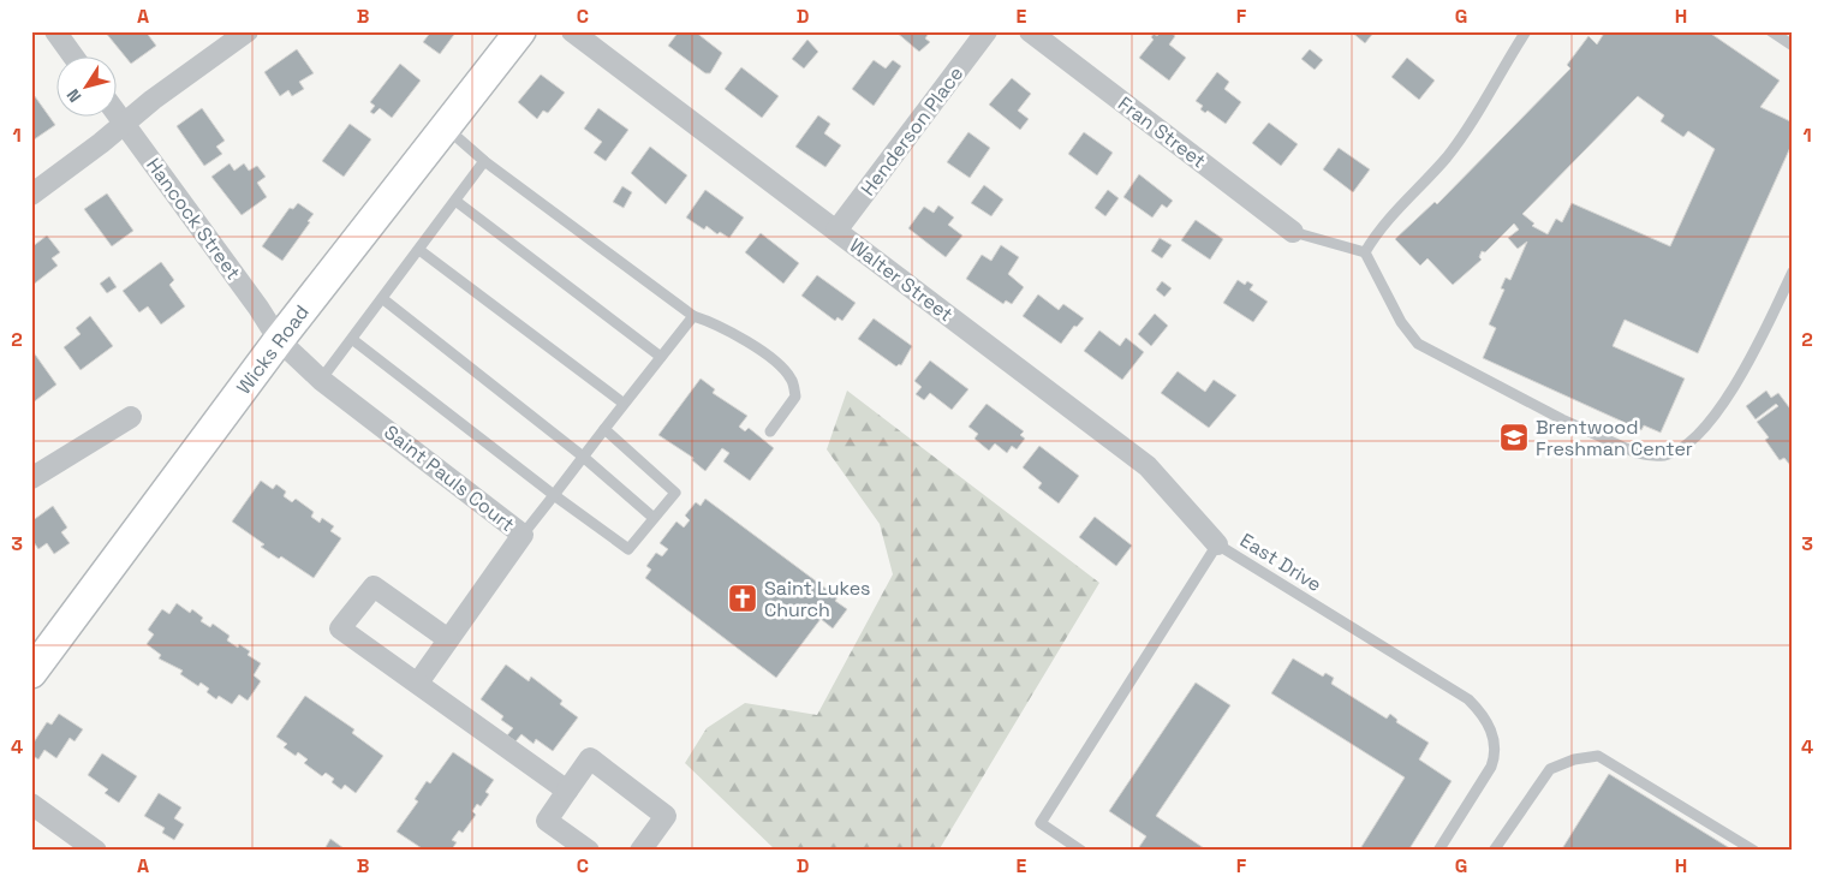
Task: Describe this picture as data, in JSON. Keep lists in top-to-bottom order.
{
  "streets": {
    "main road": ["Wicks Road"],
    "street": [
      "Henderson Place",
      "Fran Street",
      "Hancock Street",
      "Walter Street",
      "Saint Pauls Court"
    ],
    "lane": ["East Drive"]
  },
  "crossings": [
    ["Henderson Place", "Walter Street"],
    ["Hancock Street", "Wicks Road"],
    ["Hancock Street", "Saint Pauls Court"],
    ["Walter Street", "East Drive"],
    ["Wicks Road", "Saint Pauls Court"]
  ],
  "places": {
    "school or university": ["Brentwood Freshman Center"],
    "church": ["Saint Lukes Church"]
  },
  "north": "bottom left",
  "grid": {
    "columns": [
      "A",
      "B",
      "C",
      "D",
      "E",
      "F",
      "G",
      "H"
    ],
    "rows": [
      "1",
      "2",
      "3",
      "4"
    ]
  }
}
